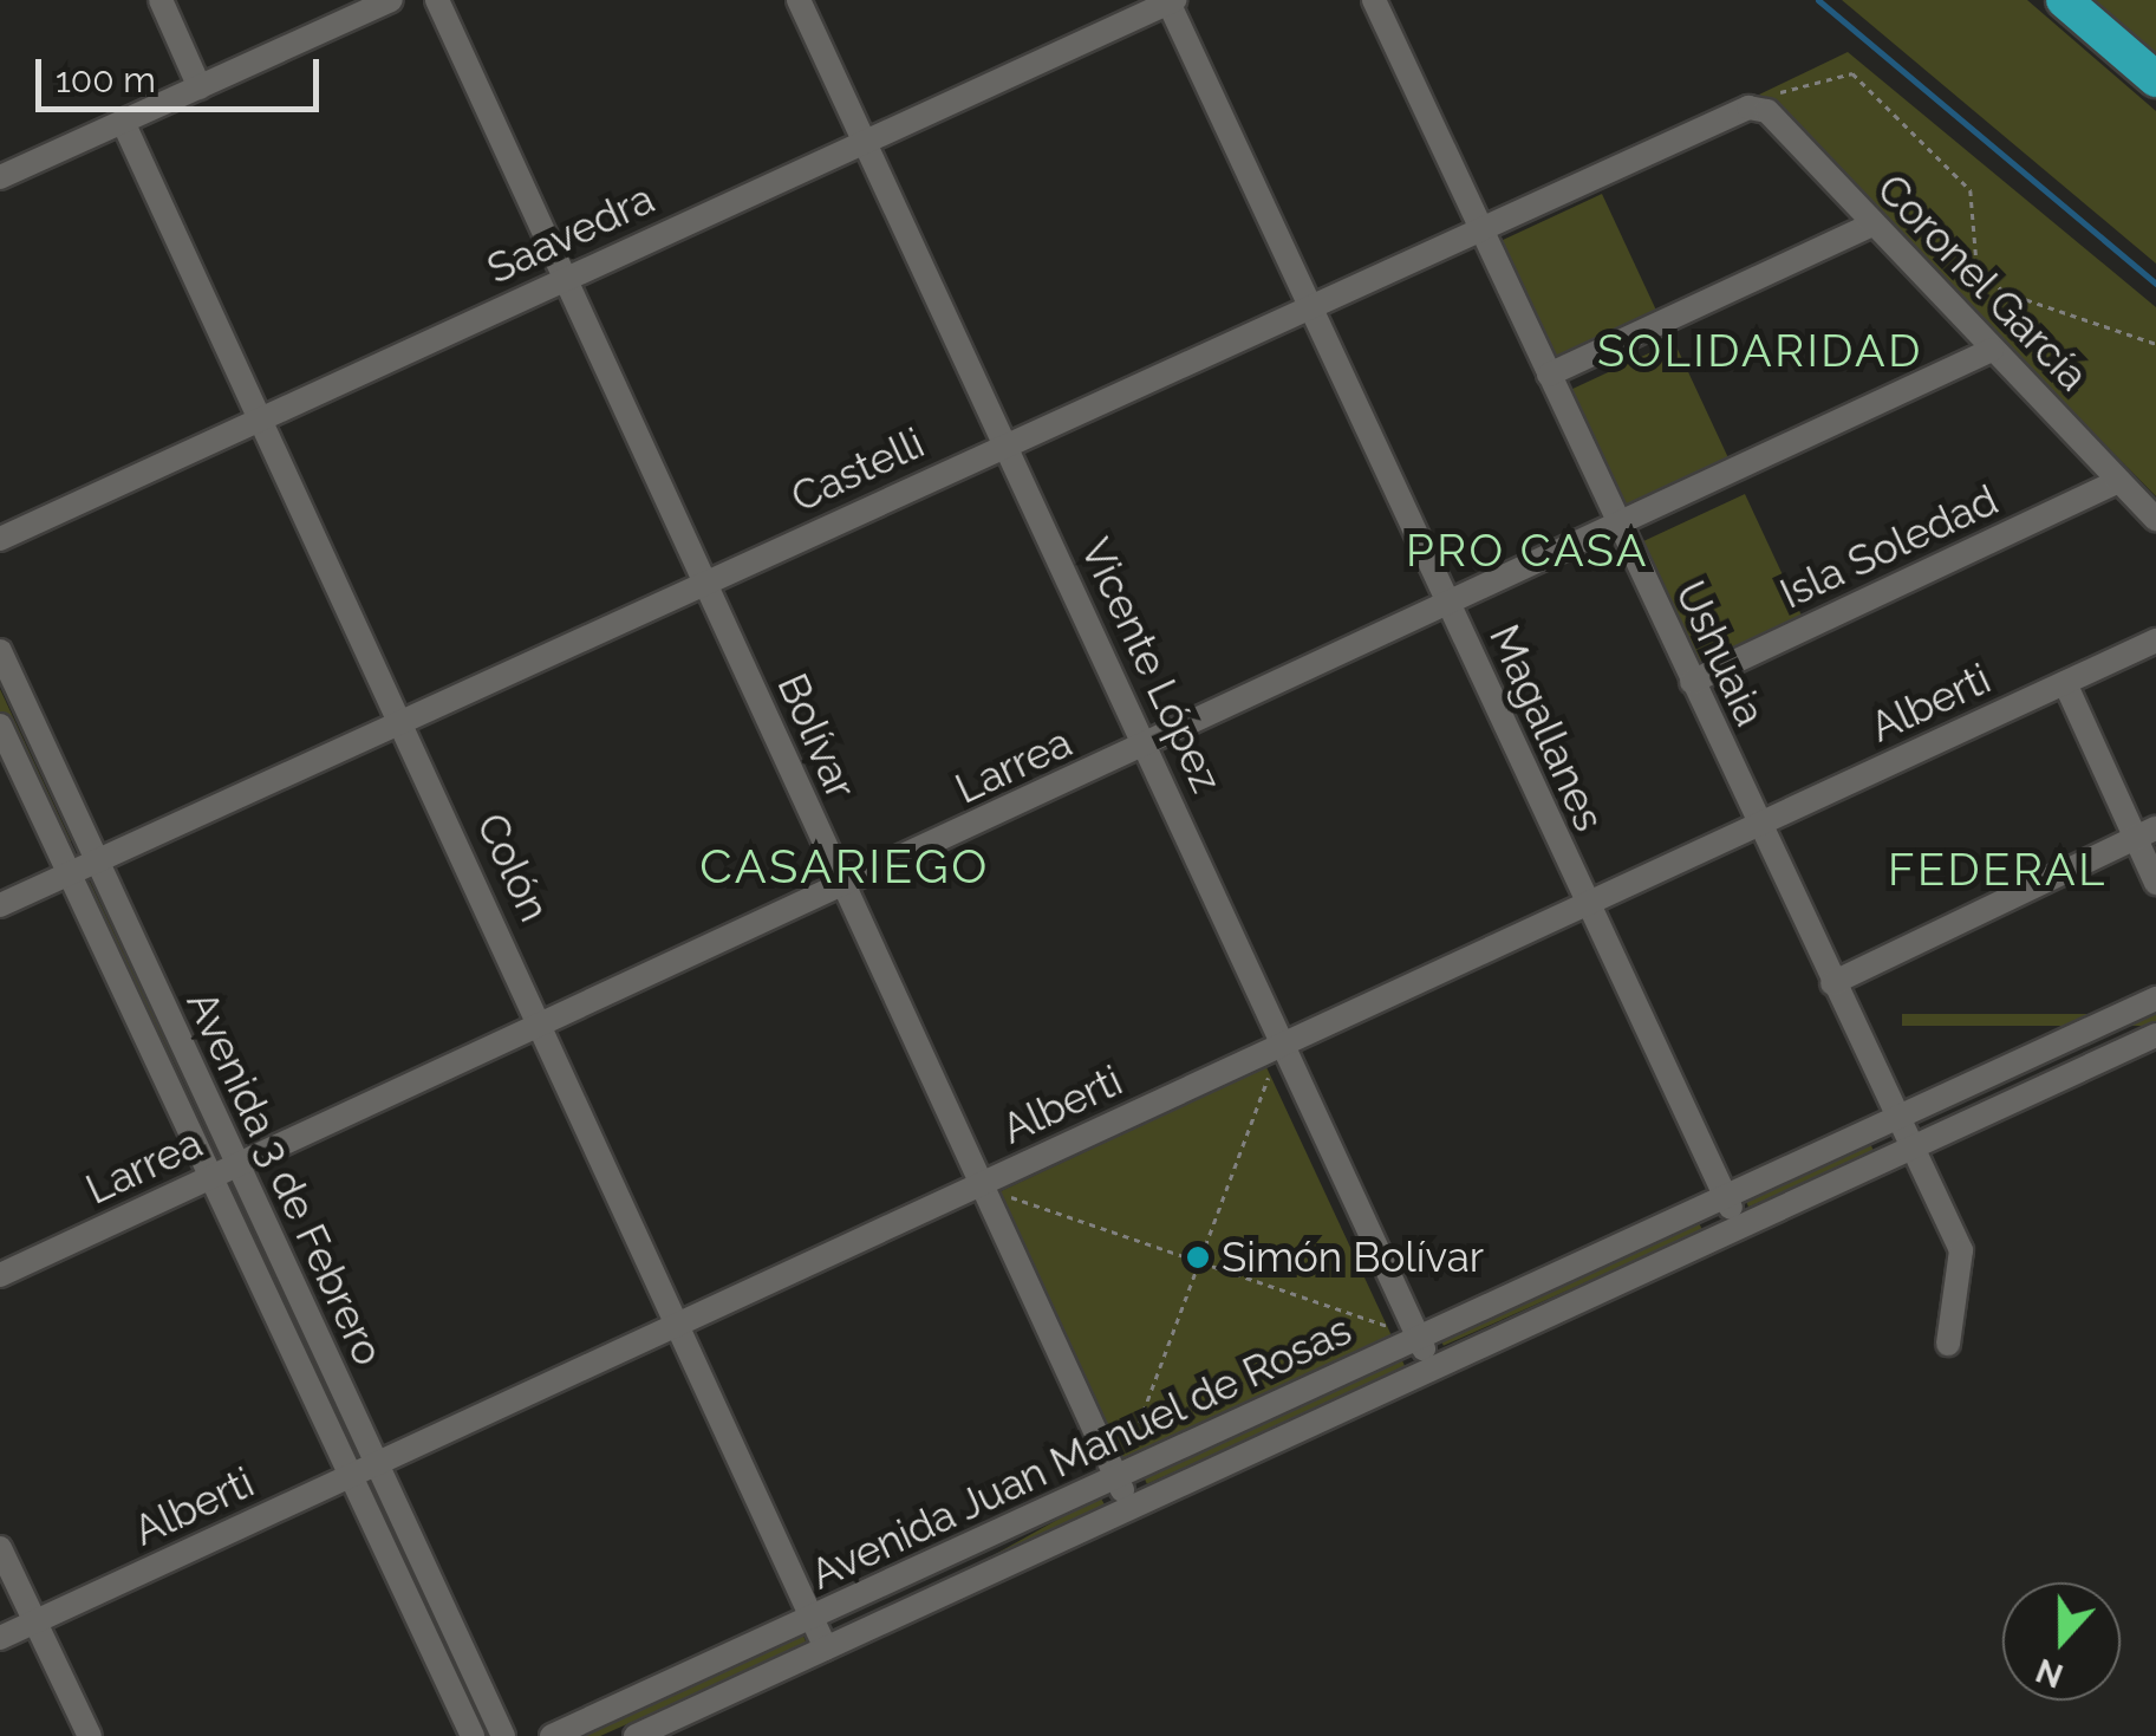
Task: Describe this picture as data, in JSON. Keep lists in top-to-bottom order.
{
  "streets": {
    "street": [
      "Saavedra",
      "Coronel García",
      "Castelli",
      "Isla Soledad",
      "Ushuaia",
      "Vicente López",
      "Alberti",
      "Magallanes",
      "Bolívar",
      "Larrea",
      "Colón",
      "Avenida 3 de Febrero",
      "Avenida Juan Manuel de Rosas"
    ]
  },
  "crossings": [
    ["Saavedra", "Vicente López"],
    ["Saavedra", "Magallanes"],
    ["Saavedra", "Bolívar"],
    ["Saavedra", "Colón"],
    ["Coronel García", "Castelli"],
    ["Coronel García", "Isla Soledad"],
    ["Coronel García", "Larrea"],
    ["Castelli", "Ushuaia"],
    ["Castelli", "Vicente López"],
    ["Castelli", "Magallanes"],
    ["Castelli", "Bolívar"],
    ["Castelli", "Colón"],
    ["Castelli", "Avenida 3 de Febrero"],
    ["Isla Soledad", "Ushuaia"],
    ["Ushuaia", "Alberti"],
    ["Ushuaia", "Larrea"],
    ["Ushuaia", "Avenida Juan Manuel de Rosas"],
    ["Vicente López", "Alberti"],
    ["Vicente López", "Larrea"],
    ["Vicente López", "Avenida Juan Manuel de Rosas"],
    ["Alberti", "Magallanes"],
    ["Alberti", "Bolívar"],
    ["Alberti", "Colón"],
    ["Alberti", "Avenida 3 de Febrero"],
    ["Magallanes", "Larrea"],
    ["Magallanes", "Avenida Juan Manuel de Rosas"],
    ["Bolívar", "Larrea"],
    ["Bolívar", "Avenida Juan Manuel de Rosas"],
    ["Larrea", "Colón"],
    ["Larrea", "Avenida 3 de Febrero"],
    ["Colón", "Avenida Juan Manuel de Rosas"]
  ],
  "districts": [
    "SOLIDARIDAD",
    "PRO CASA",
    "CASARIEGO",
    "FEDERAL"
  ],
  "places": ["Simón Bolívar"],
  "scale_bar": "100 m",
  "north": "bottom"
}
